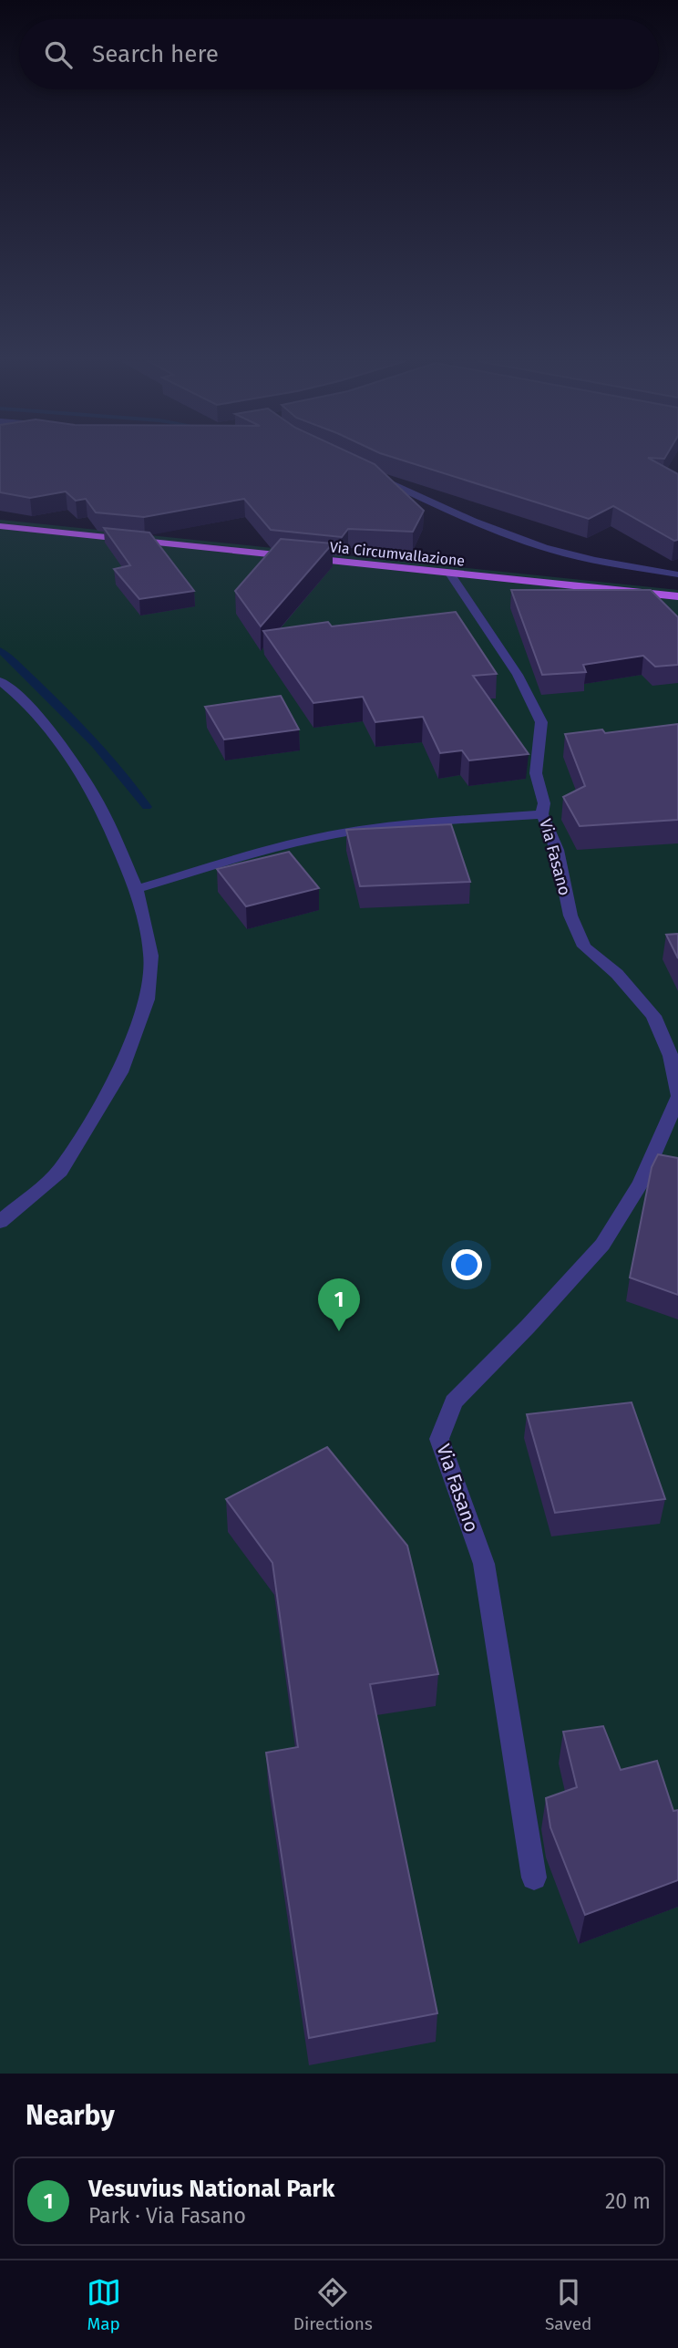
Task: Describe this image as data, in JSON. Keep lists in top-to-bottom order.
{
  "streets": {
    "main road": ["Via Circumvallazione"],
    "street": ["Via Fasano"]
  },
  "crossings": [
    ["Via Circumvallazione", "Via Fasano"]
  ],
  "page": {
    "search": "Search here",
    "pins": "1",
    "heading": "Nearby",
    "list": [
      {
        "mark": "1",
        "name": "Vesuvius National Park",
        "note": "Park · Via Fasano",
        "value": "20 m"
      }
    ],
    "nav": ["Map", "Directions", "Saved"]
  }
}
